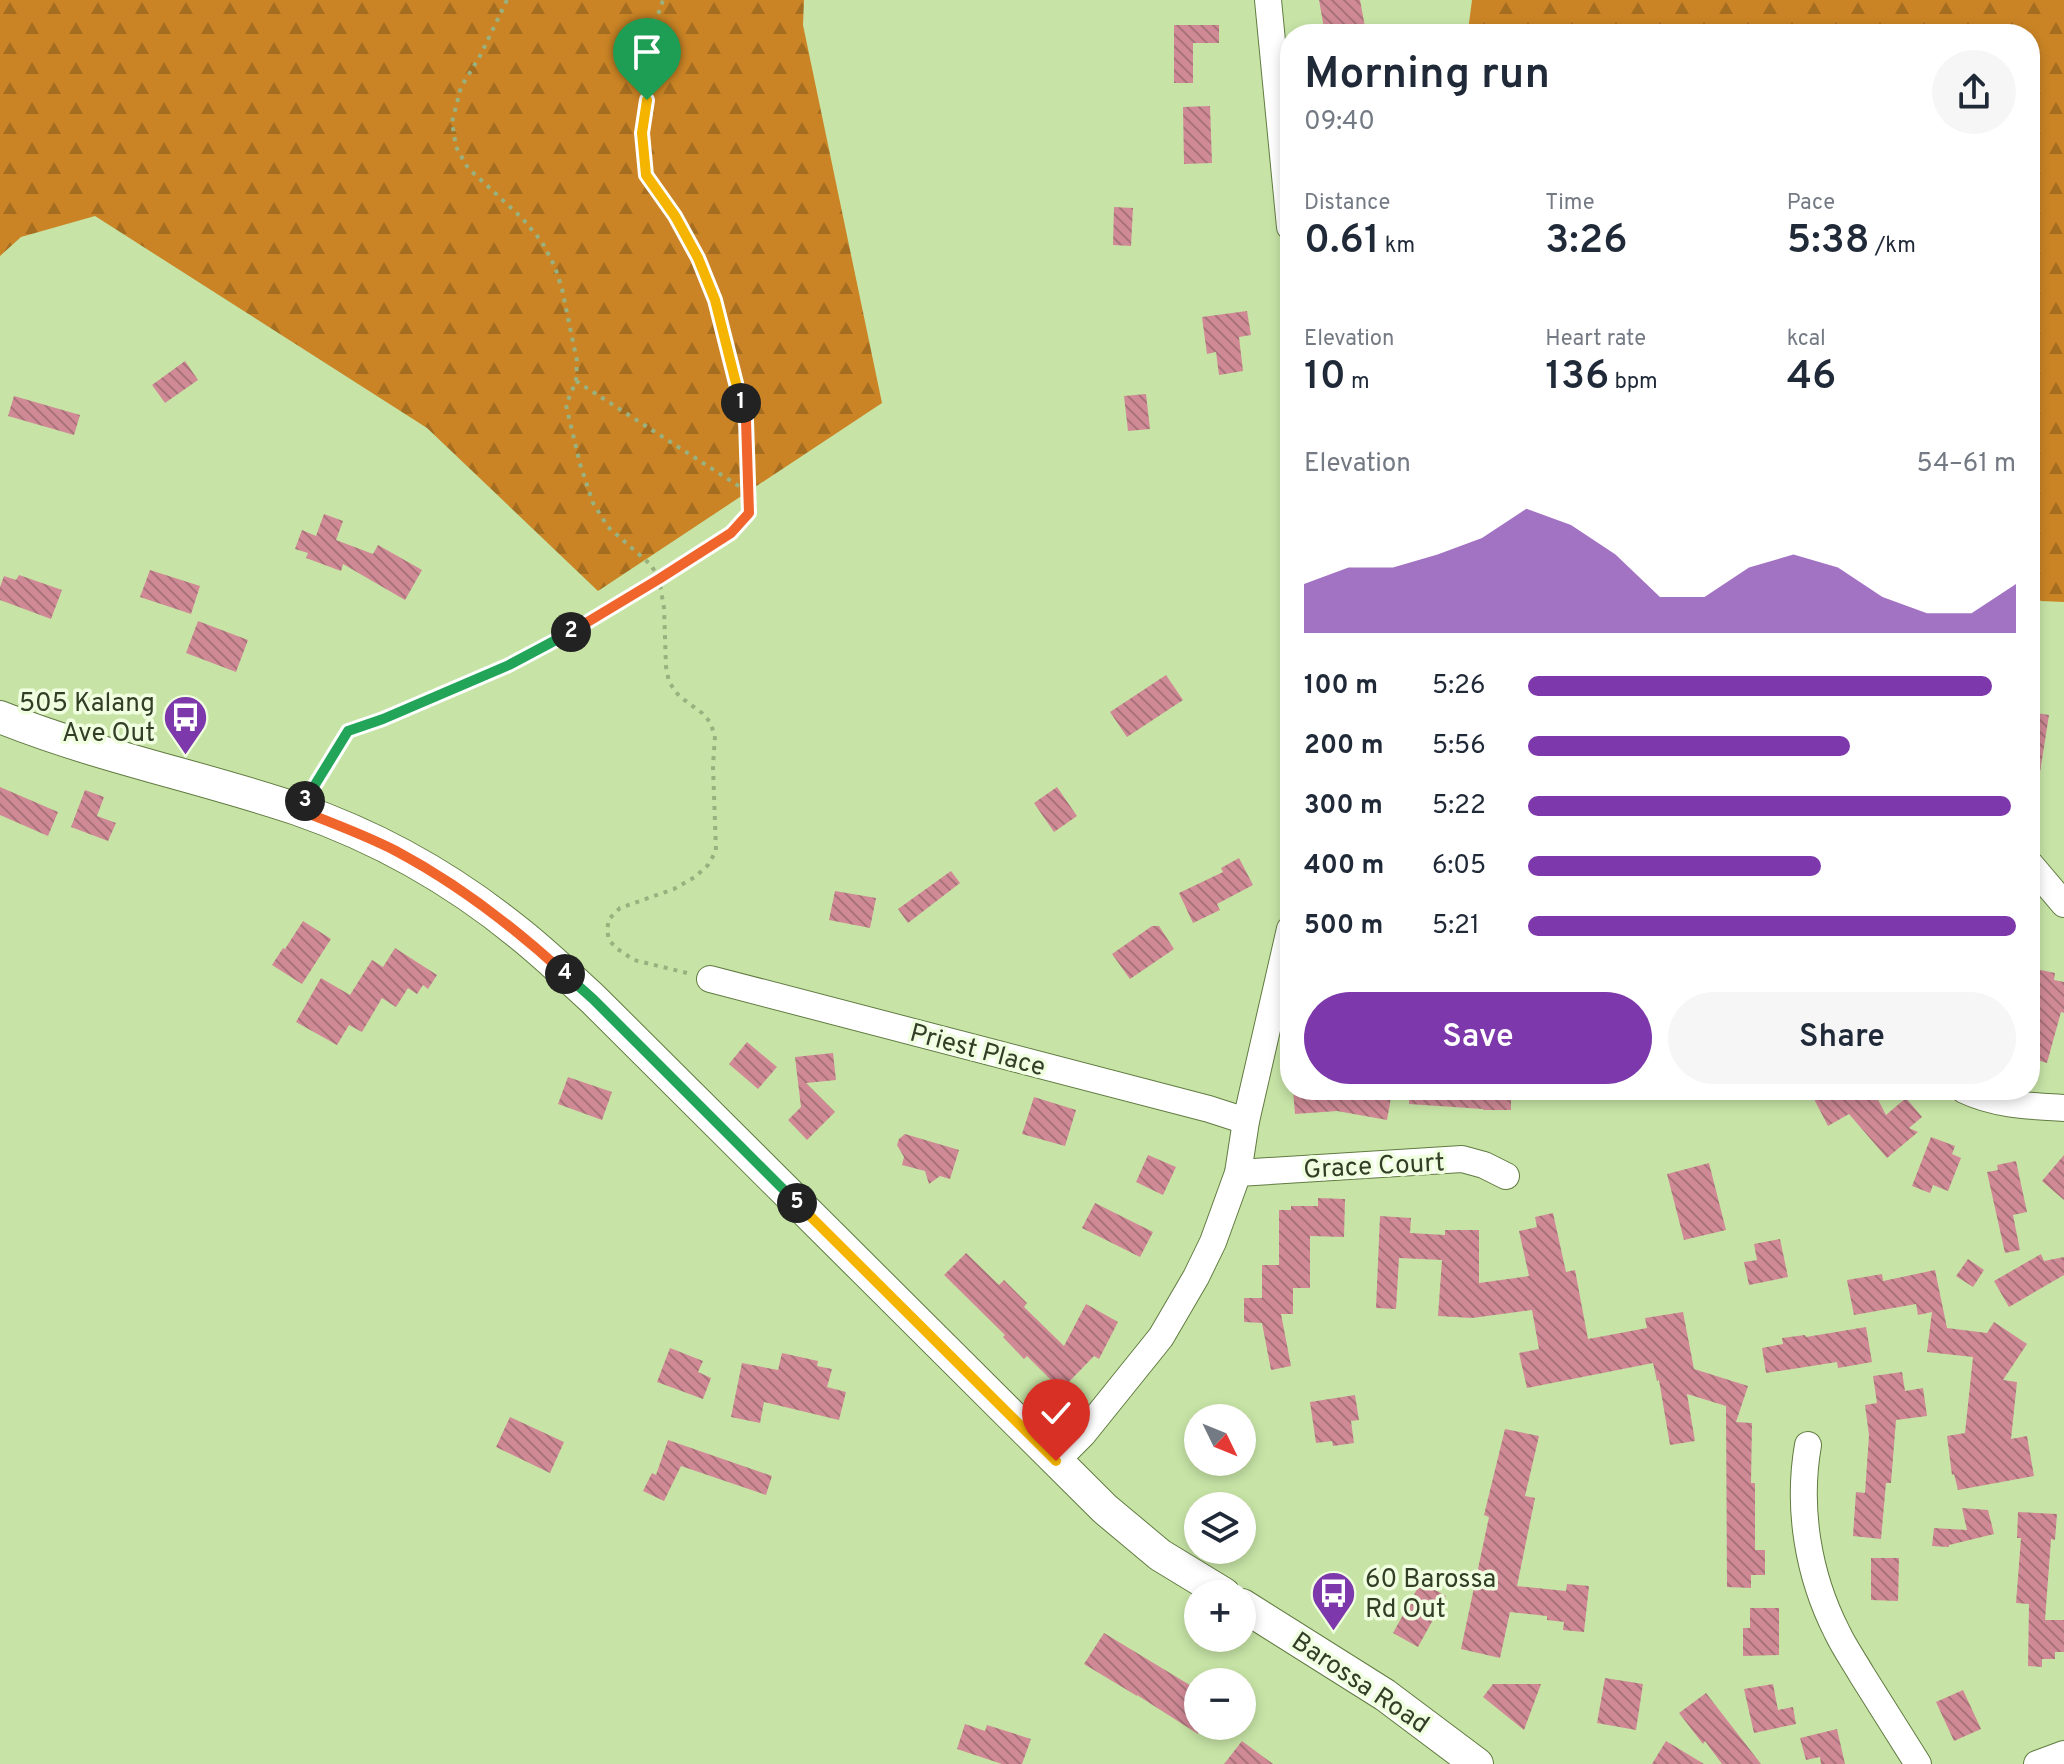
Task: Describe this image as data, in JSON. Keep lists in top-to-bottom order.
{
  "streets": {
    "street": ["Priest Place", "Grace Court", "Barossa Road"]
  },
  "places": {
    "bus stop": ["505 Kalang Ave Out", "60 Barossa Rd Out"]
  },
  "north": "bottom right",
  "page": {
    "heading": ["Morning run", "09:40"],
    "stats": [
      ["Distance", "0.61 km"],
      ["Time", "3:26"],
      ["Pace", "5:38 /km"],
      ["Elevation", "10 m"],
      ["Heart rate", "136 bpm"],
      ["kcal", "46"]
    ],
    "pins": [
      "1",
      "2",
      "3",
      "4",
      "5"
    ],
    "chart": ["Elevation", "54–61 m"],
    "list": [
      {
        "name": "100 m",
        "note": "5:26"
      },
      {
        "name": "200 m",
        "note": "5:56"
      },
      {
        "name": "300 m",
        "note": "5:22"
      },
      {
        "name": "400 m",
        "note": "6:05"
      },
      {
        "name": "500 m",
        "note": "5:21"
      }
    ],
    "buttons": ["Save", "Share"],
    "map_buttons": ["+", "−"]
  }
}
